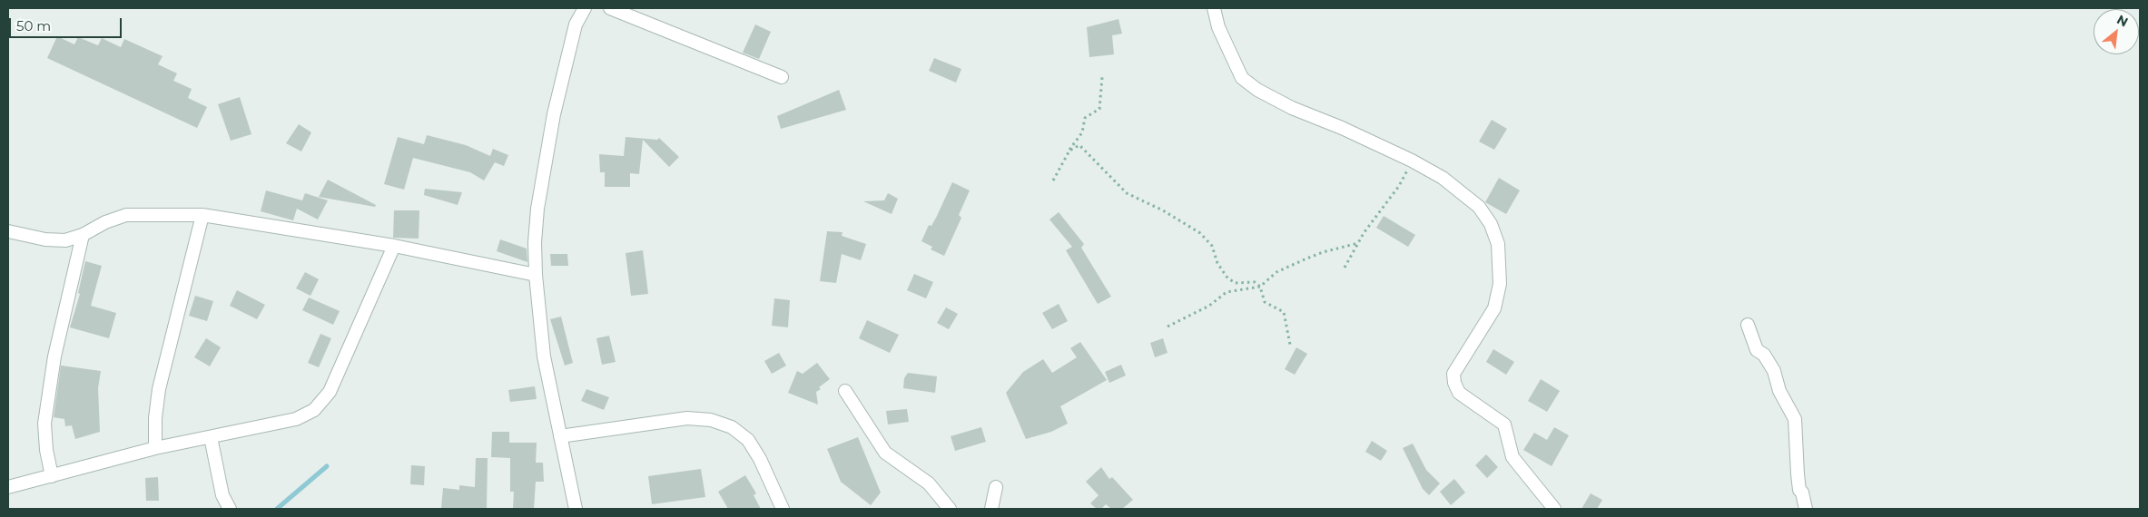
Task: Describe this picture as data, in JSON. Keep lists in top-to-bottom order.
{
  "scale_bar": "50 m",
  "north": "top right"
}
